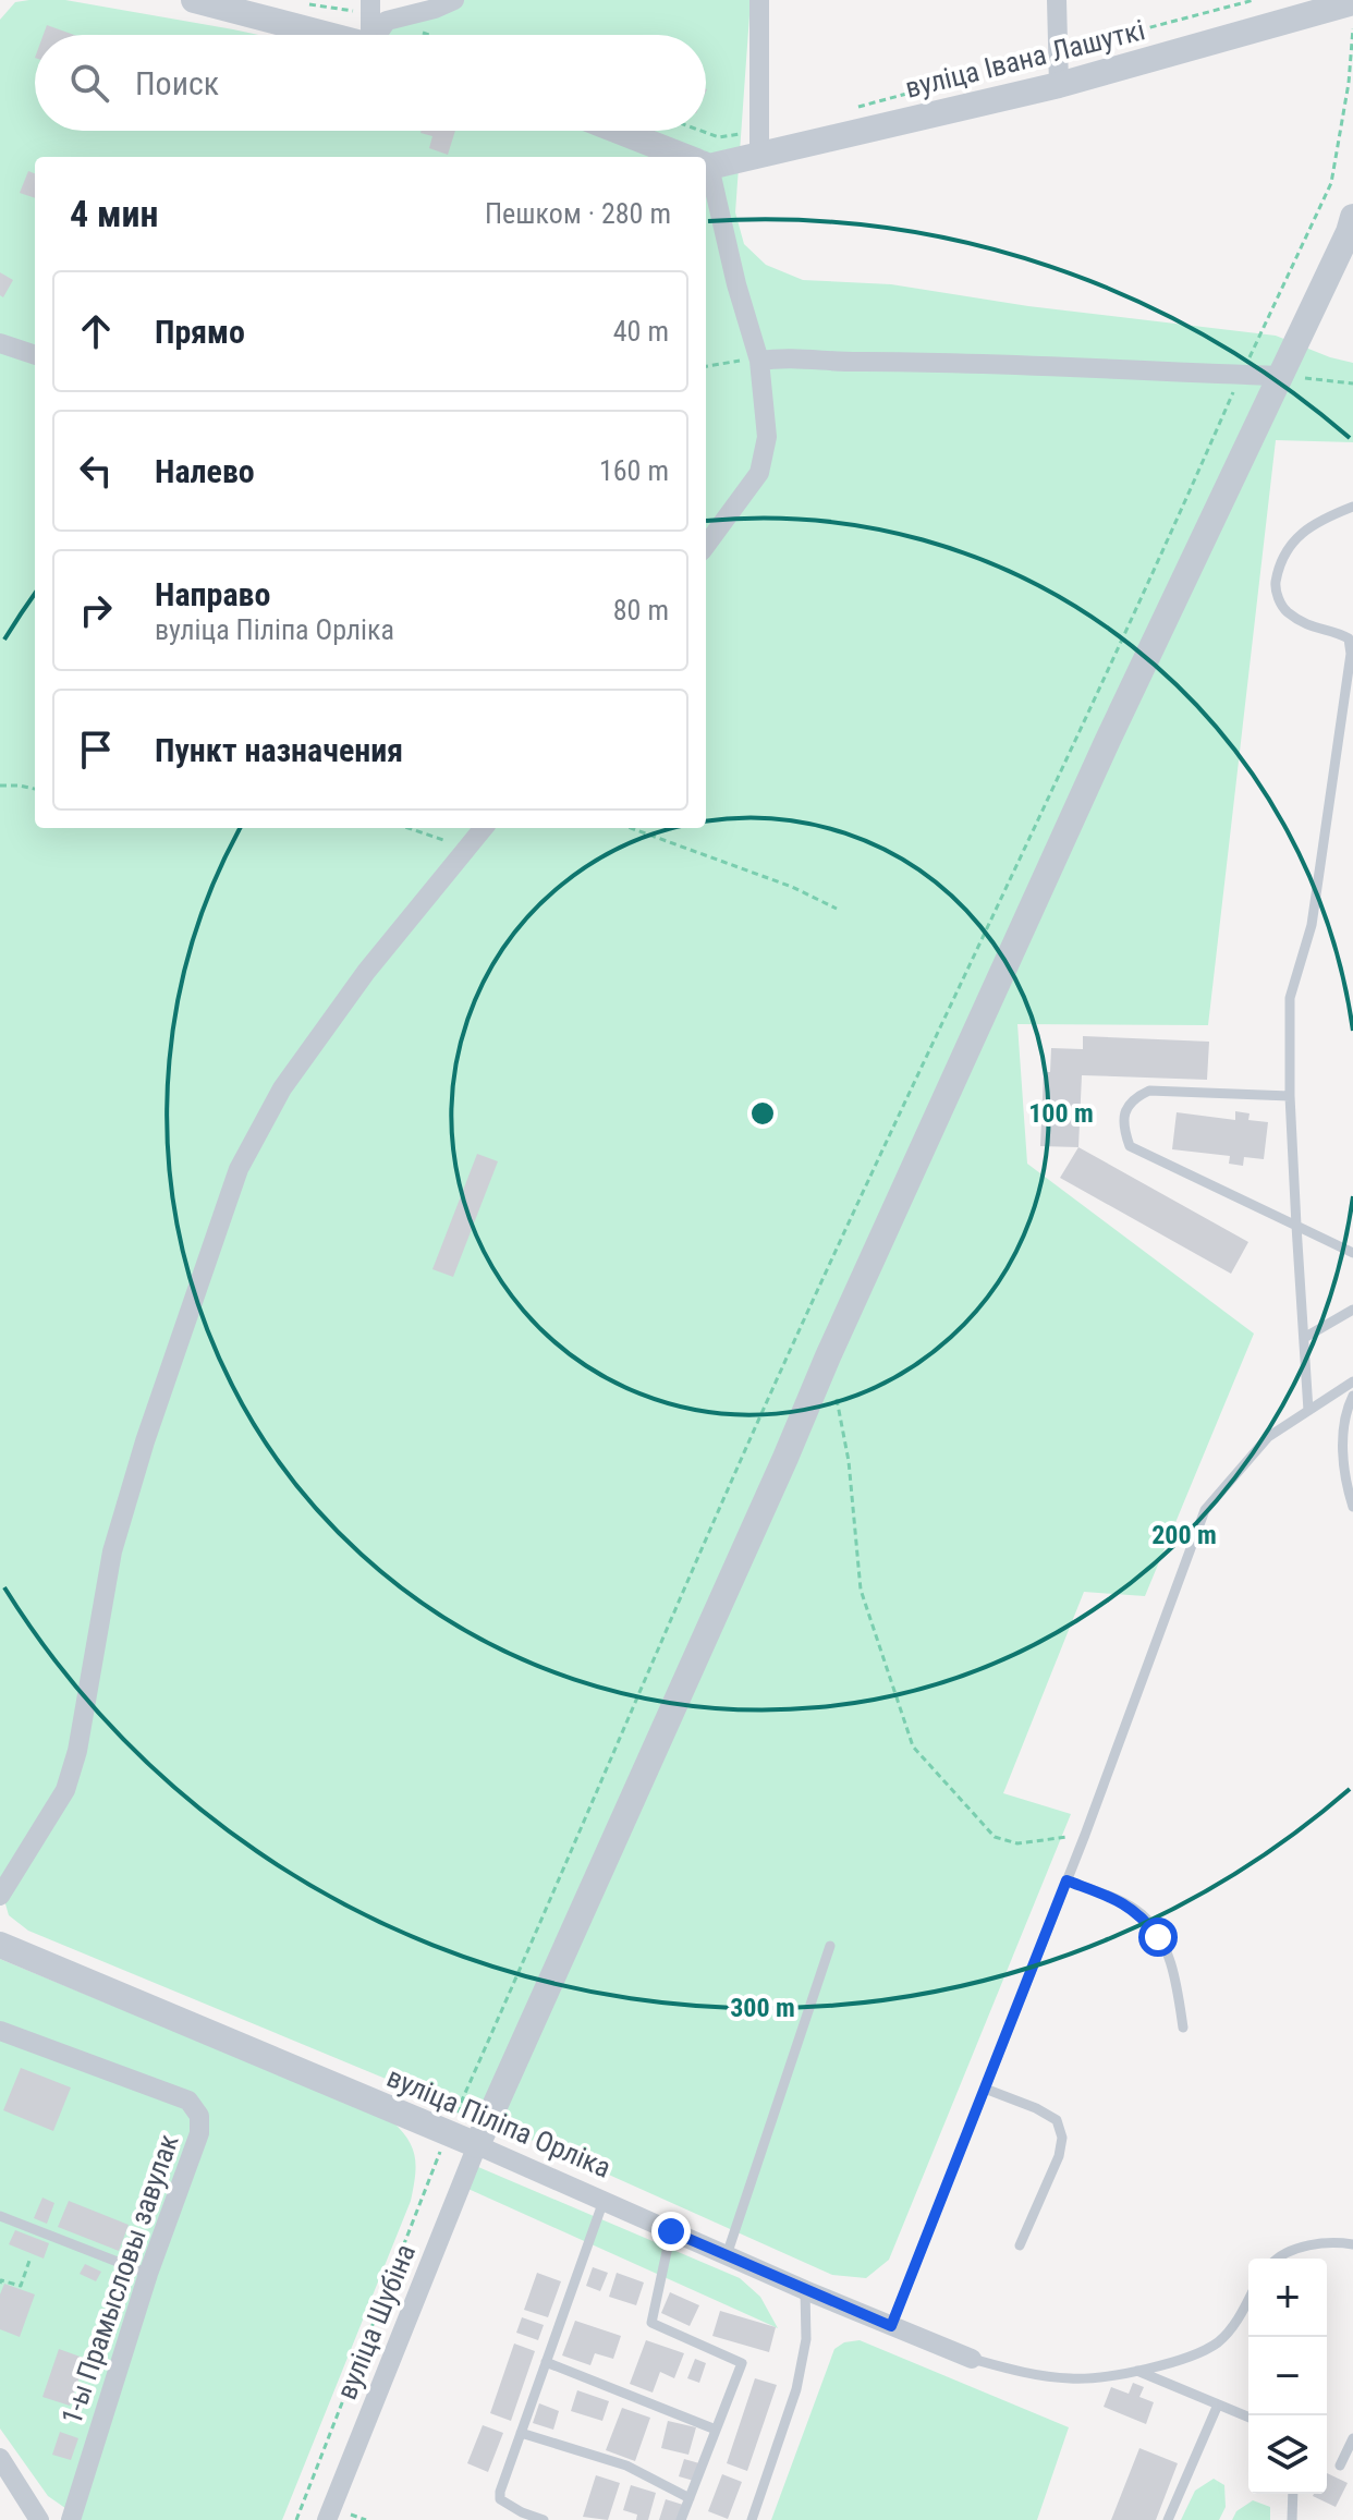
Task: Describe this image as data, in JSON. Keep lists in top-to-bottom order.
{
  "streets": {
    "street": [
      "вуліца Івана Лашуткі",
      "вуліца Піліпа Орліка",
      "1-ы Прамысловы завулак",
      "вуліца Шубіна"
    ]
  },
  "crossings": [
    ["вуліца Піліпа Орліка", "вуліца Шубіна"]
  ],
  "page": {
    "search": "Поиск",
    "heading": ["4 мин", "Пешком · 280 m"],
    "list": [
      ["Прямо", "40 m"],
      ["Налево", "160 m"],
      ["Направо", "вуліца Піліпа Орліка", "80 m"],
      "Пункт назначения"
    ],
    "map_buttons": ["+", "−"]
  },
  "rings": ["100 m", "200 m", "300 m"]
}
